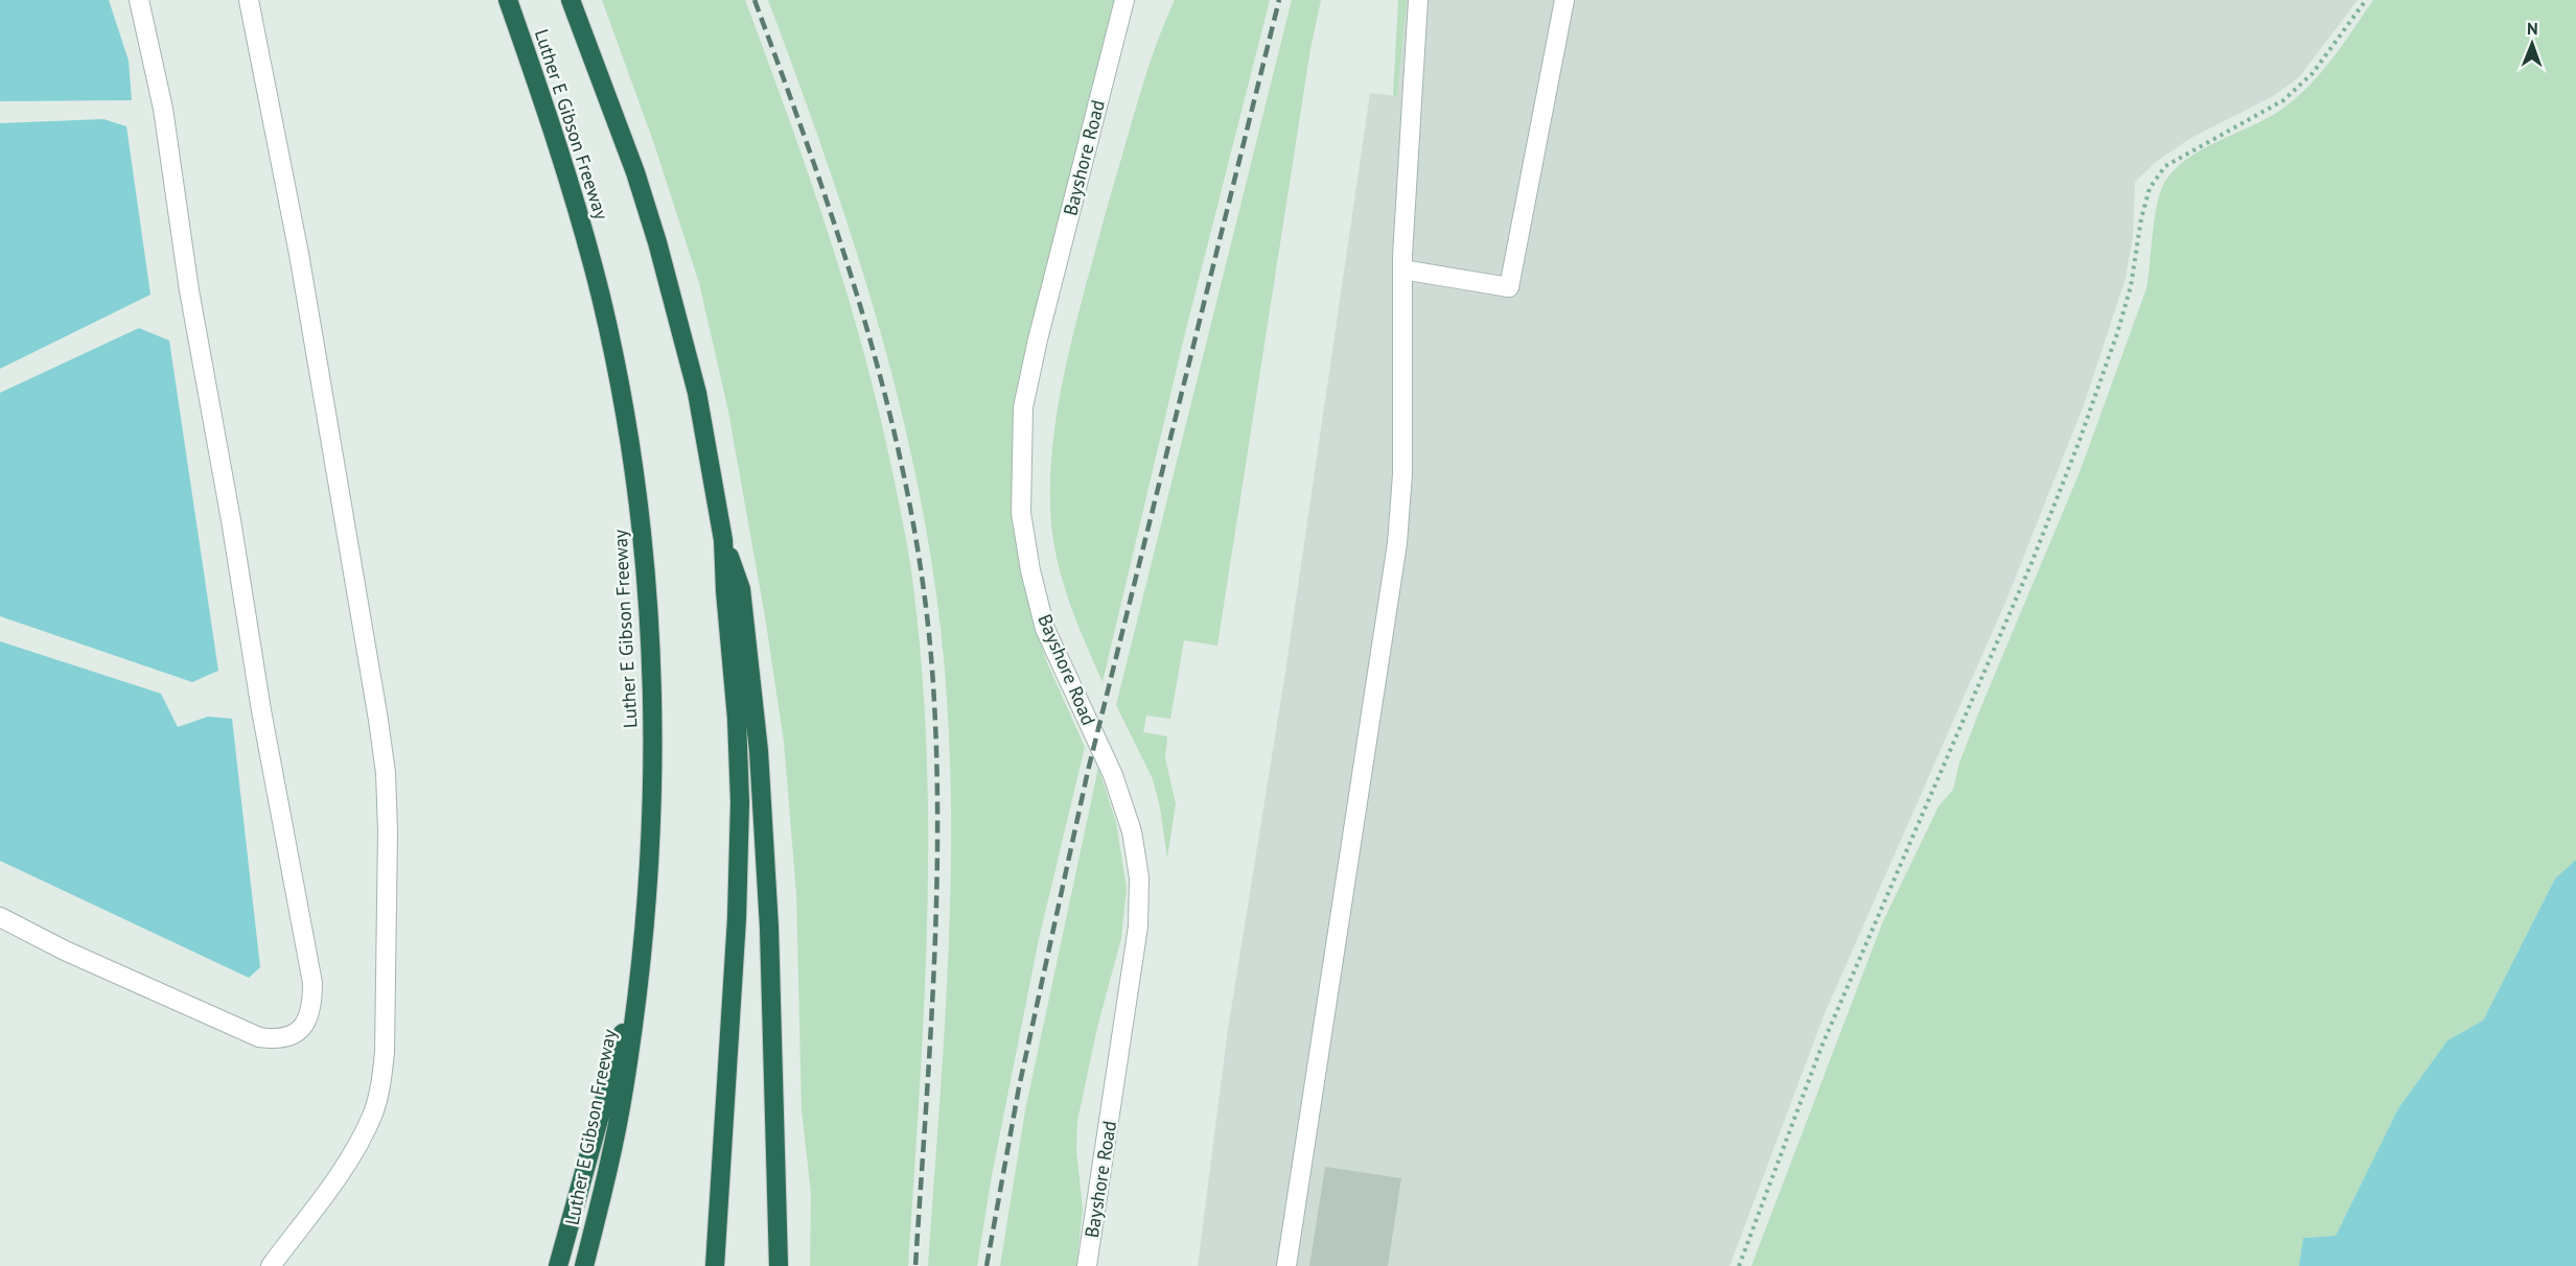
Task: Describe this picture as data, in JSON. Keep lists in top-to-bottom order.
{
  "streets": {
    "highway": ["Luther E Gibson Freeway"],
    "street": ["Bayshore Road"]
  },
  "north": "top"
}
